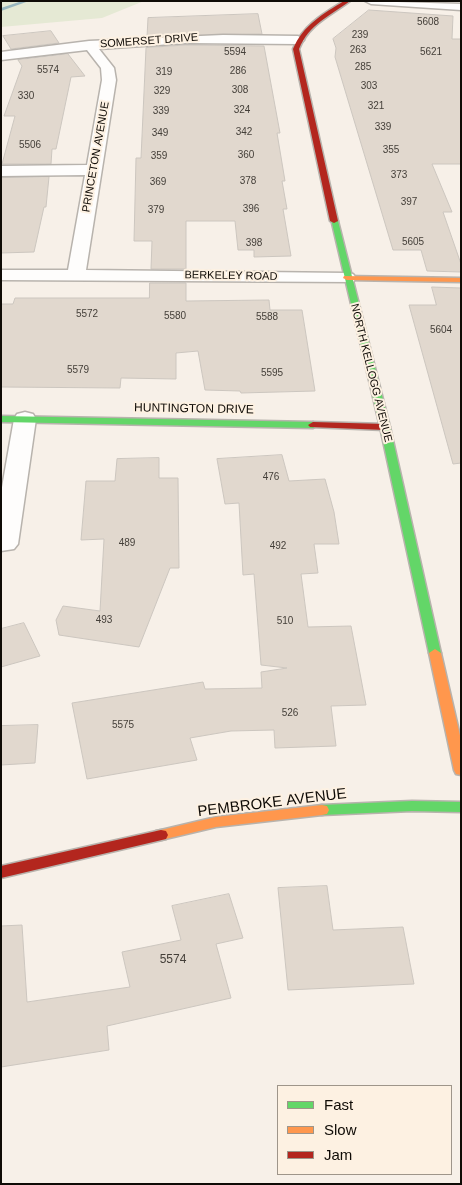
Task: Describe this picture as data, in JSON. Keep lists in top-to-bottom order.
{
  "streets": {
    "street": [
      "SOMERSET DRIVE",
      "PRINCETON AVENUE",
      "BERKELEY ROAD",
      "NORTH KELLOGG AVENUE",
      "HUNTINGTON DRIVE",
      "PEMBROKE AVENUE"
    ]
  },
  "crossings": [
    ["SOMERSET DRIVE", "PRINCETON AVENUE"],
    ["SOMERSET DRIVE", "NORTH KELLOGG AVENUE"],
    ["PRINCETON AVENUE", "BERKELEY ROAD"],
    ["BERKELEY ROAD", "NORTH KELLOGG AVENUE"],
    ["NORTH KELLOGG AVENUE", "HUNTINGTON DRIVE"]
  ],
  "house_numbers": [
    "5608",
    "239",
    "263",
    "5594",
    "5621",
    "285",
    "5574",
    "286",
    "319",
    "303",
    "308",
    "329",
    "330",
    "321",
    "324",
    "339",
    "339",
    "342",
    "349",
    "5506",
    "355",
    "360",
    "359",
    "373",
    "378",
    "369",
    "397",
    "396",
    "379",
    "5605",
    "398",
    "5572",
    "5580",
    "5588",
    "5604",
    "5579",
    "5595",
    "476",
    "489",
    "492",
    "493",
    "510",
    "526",
    "5575",
    "5574"
  ],
  "legend": ["Fast", "Slow", "Jam"]
}
